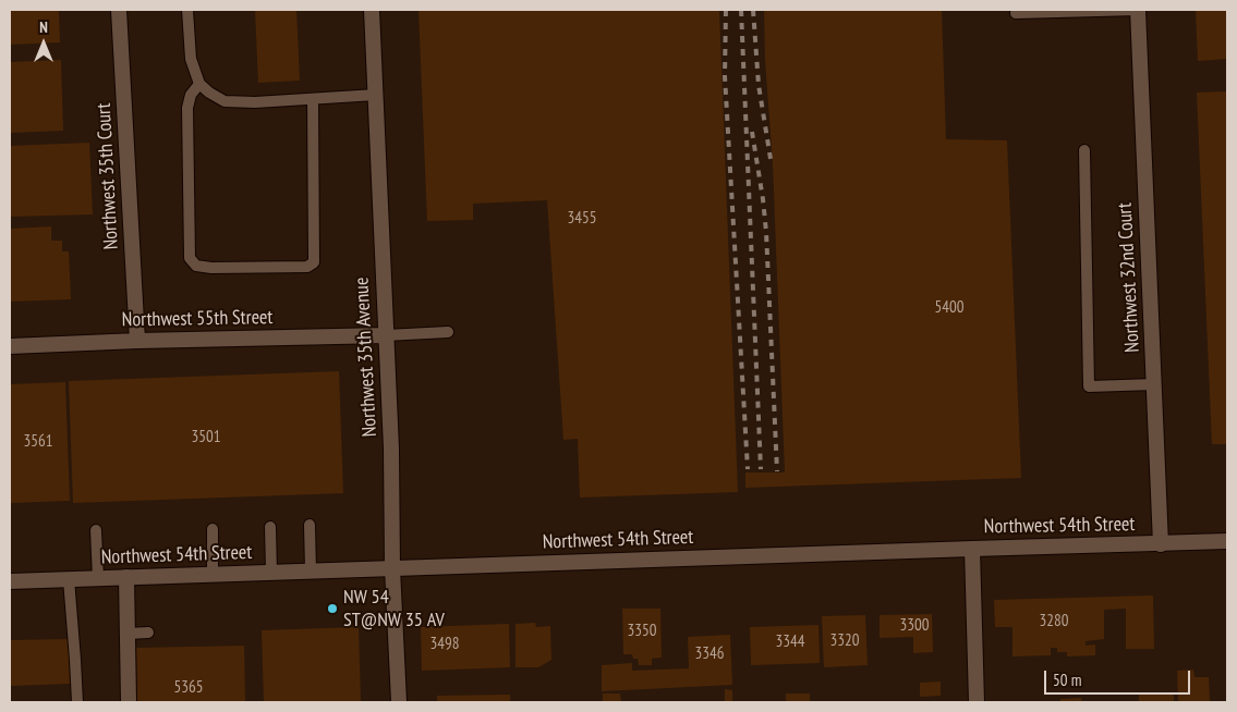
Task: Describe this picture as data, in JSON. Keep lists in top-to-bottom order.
{
  "streets": {
    "street": [
      "Northwest 35th Court",
      "Northwest 32nd Court",
      "Northwest 55th Street",
      "Northwest 35th Avenue",
      "Northwest 54th Street"
    ]
  },
  "crossings": [
    ["Northwest 35th Court", "Northwest 55th Street"],
    ["Northwest 32nd Court", "Northwest 54th Street"],
    ["Northwest 55th Street", "Northwest 35th Avenue"],
    ["Northwest 35th Avenue", "Northwest 54th Street"]
  ],
  "places": ["NW 54 ST@NW 35 AV"],
  "house_numbers": [
    "3455",
    "5400",
    "3501",
    "3561",
    "3280",
    "3300",
    "3350",
    "3320",
    "3344",
    "3498",
    "3346",
    "5365"
  ],
  "scale_bar": "50 m",
  "north": "top"
}
